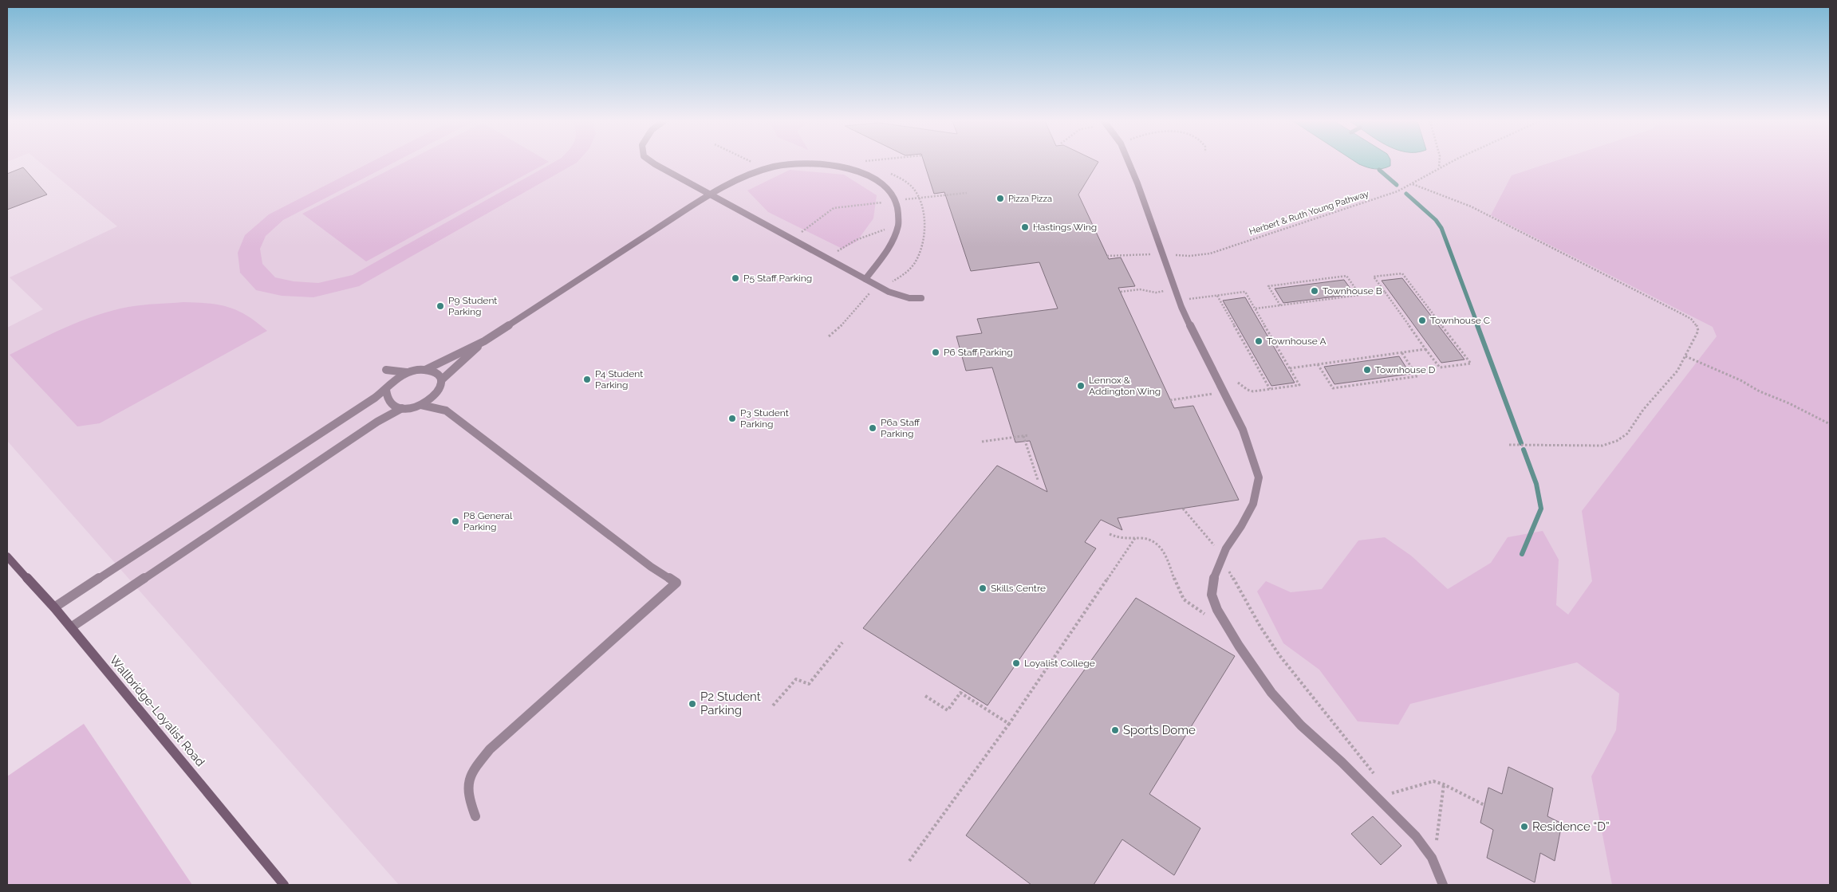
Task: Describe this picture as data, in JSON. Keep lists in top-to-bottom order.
{
  "streets": {
    "main road": ["Wallbridge-Loyalist Road"],
    "path": ["Herbert & Ruth Young Pathway"]
  },
  "places": [
    "Pizza Pizza",
    "Hastings Wing",
    "P5 Staff Parking",
    "Townhouse B",
    "P9 Student Parking",
    "Townhouse C",
    "Townhouse A",
    "P6 Staff Parking",
    "Townhouse D",
    "P4 Student Parking",
    "Lennox & Addington Wing",
    "P3 Student Parking",
    "P6a Staff Parking",
    "P8 General Parking",
    "Skills Centre",
    "Loyalist College",
    "P2 Student Parking",
    "Sports Dome",
    "Residence “D”"
  ]
}
